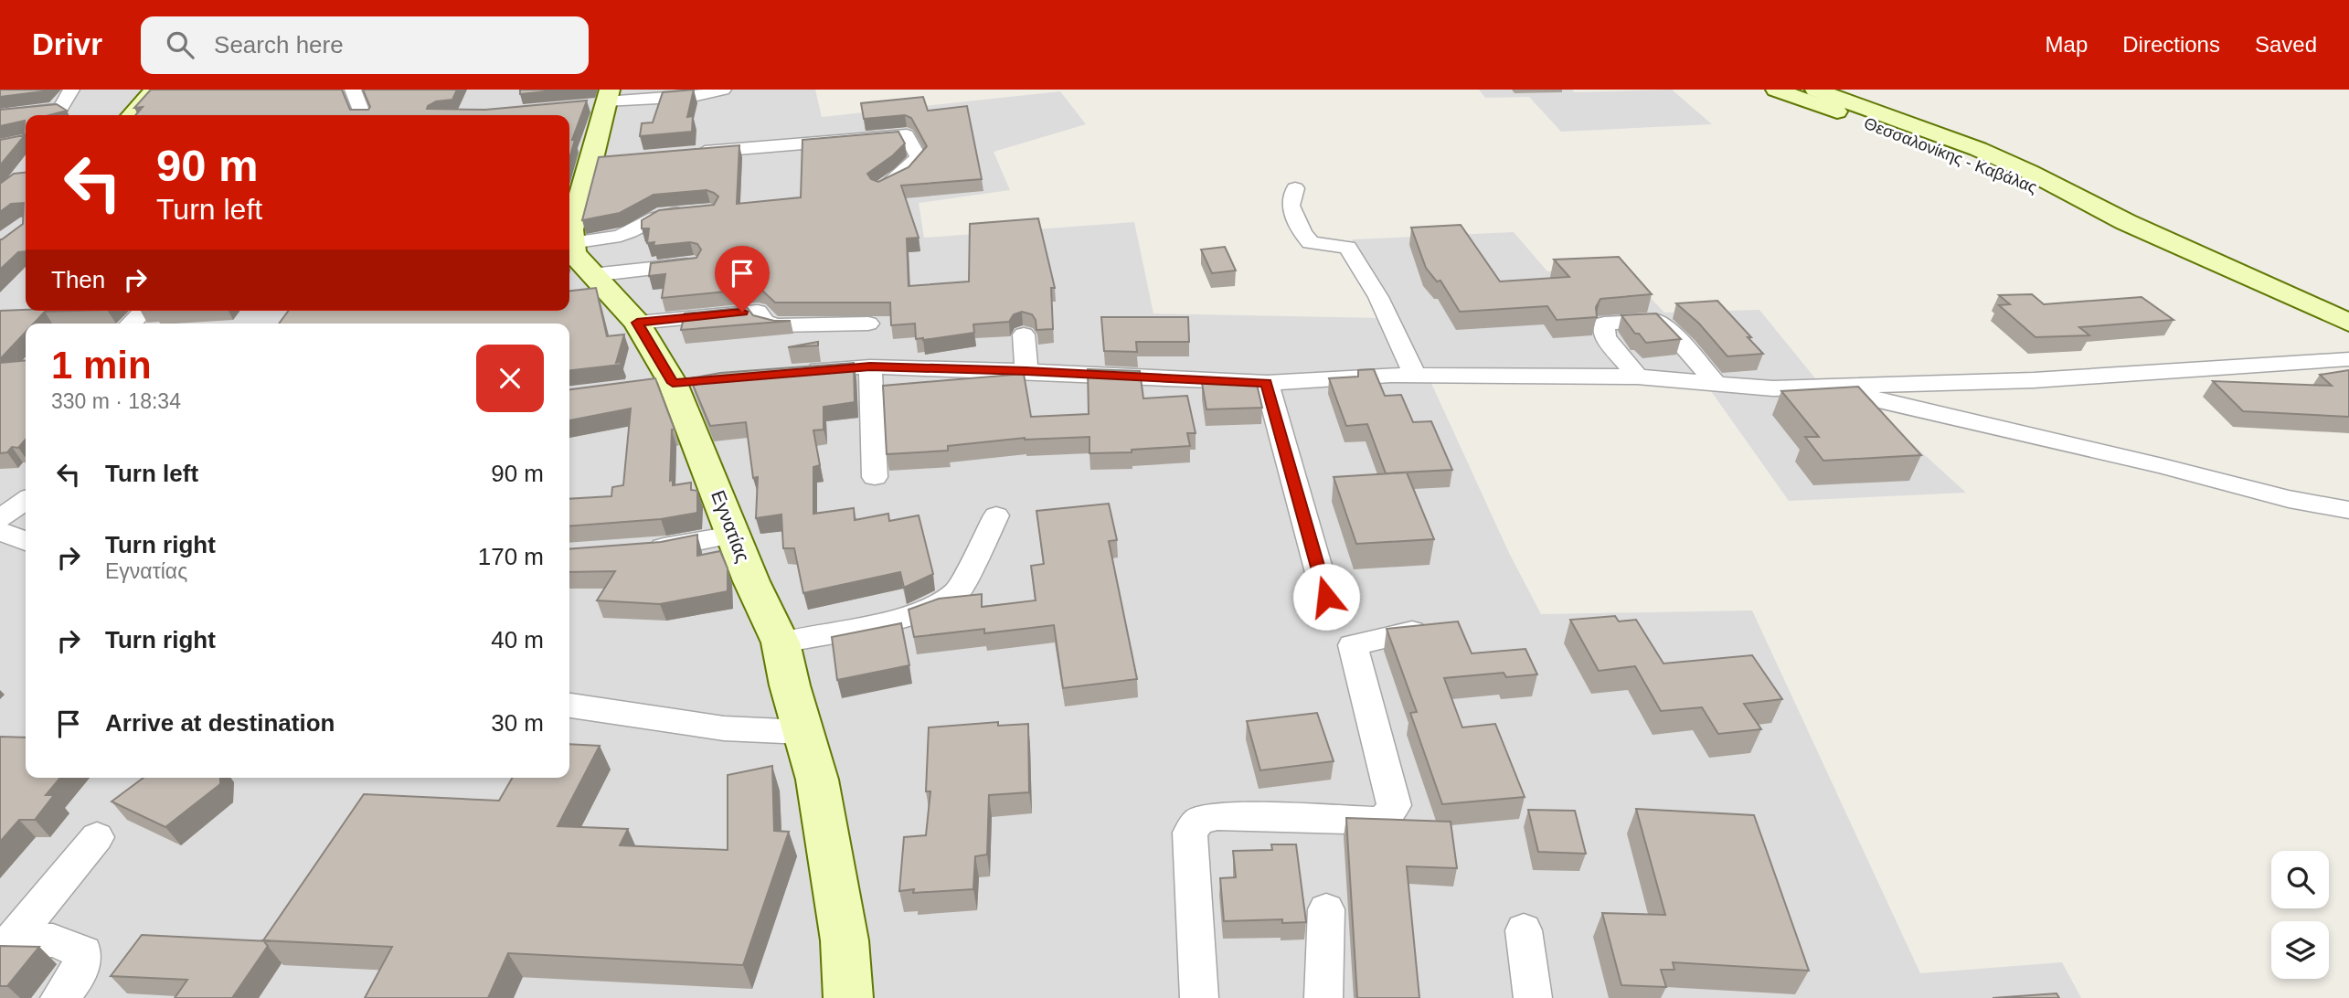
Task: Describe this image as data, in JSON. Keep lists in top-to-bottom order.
{
  "streets": {
    "street": ["Θεσσαλονίκης - Καβάλας", "Εγνατίας"]
  },
  "page": {
    "header": "Drivr",
    "search": "Search here",
    "nav": ["Map", "Directions", "Saved"],
    "turn": ["90 m", "Turn left"],
    "then": "Then",
    "heading": ["1 min", "330 m · 18:34"],
    "list": [
      {
        "name": "Turn left",
        "value": "90 m"
      },
      {
        "name": "Turn right",
        "note": "Εγνατίας",
        "value": "170 m"
      },
      {
        "name": "Turn right",
        "value": "40 m"
      },
      {
        "name": "Arrive at destination",
        "value": "30 m"
      }
    ]
  }
}
